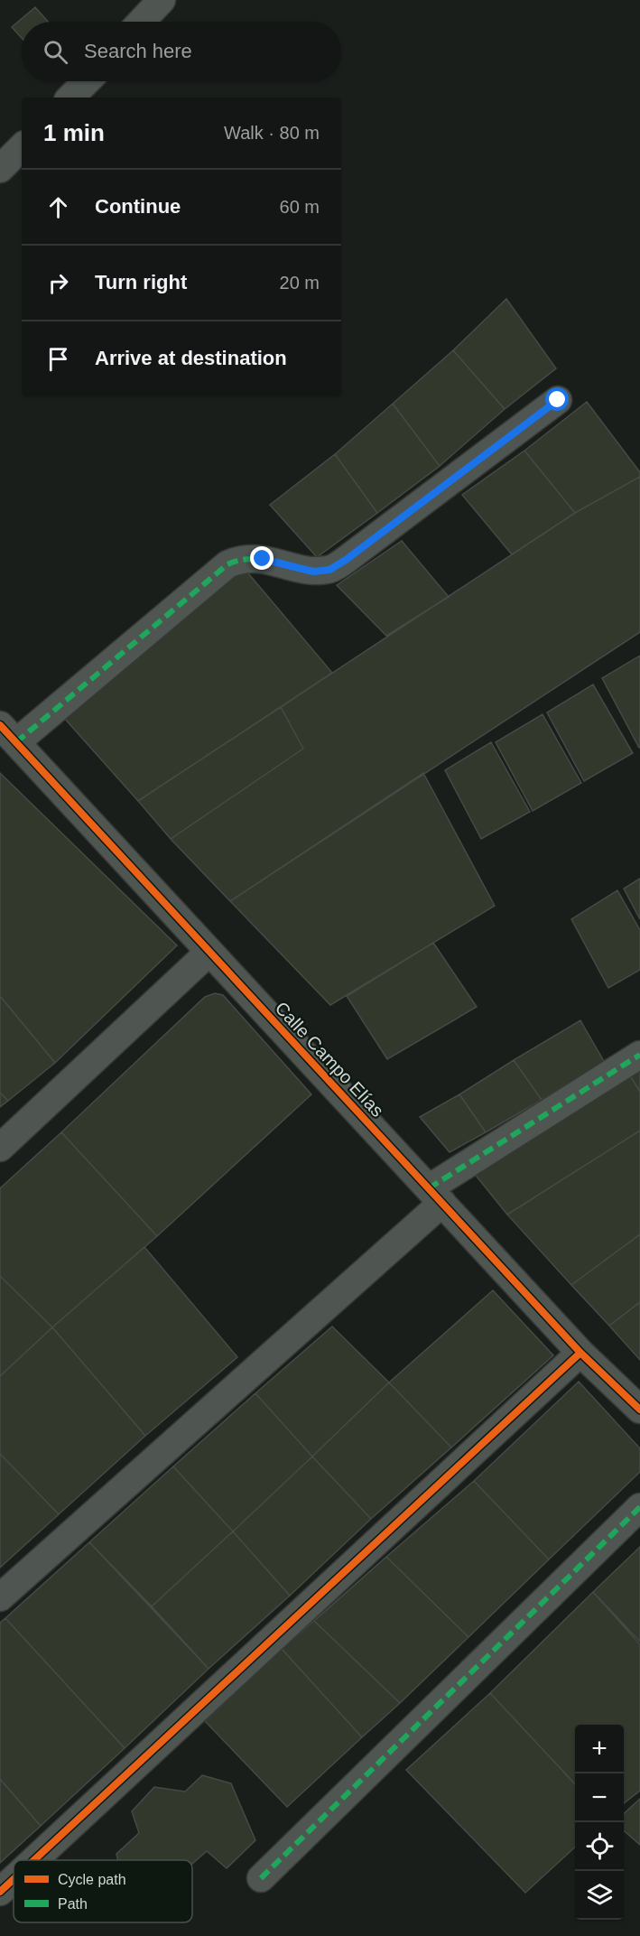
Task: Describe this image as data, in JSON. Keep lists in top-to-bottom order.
{
  "streets": {
    "street": ["Calle Campo Elías"]
  },
  "legend": ["Cycle path", "Path"],
  "page": {
    "search": "Search here",
    "heading": ["1 min", "Walk · 80 m"],
    "list": [
      ["Continue", "60 m"],
      ["Turn right", "20 m"],
      "Arrive at destination"
    ],
    "map_buttons": ["+", "−"]
  }
}
